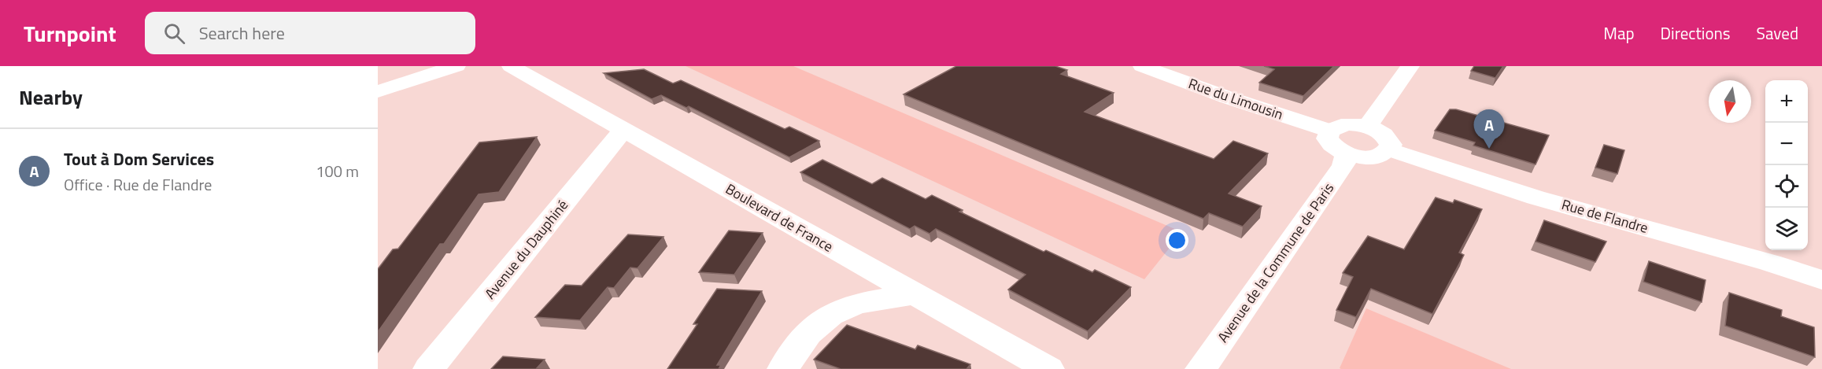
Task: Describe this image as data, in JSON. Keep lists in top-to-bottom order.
{
  "streets": {
    "street": [
      "Rue du Limousin",
      "Rue de Flandre",
      "Boulevard de France",
      "Avenue du Dauphiné",
      "Avenue de la Commune de Paris"
    ]
  },
  "crossings": [
    ["Rue du Limousin", "Rue de Flandre"],
    ["Rue du Limousin", "Avenue de la Commune de Paris"],
    ["Boulevard de France", "Avenue du Dauphiné"]
  ],
  "north": "bottom",
  "page": {
    "header": "Turnpoint",
    "search": "Search here",
    "nav": ["Map", "Directions", "Saved"],
    "heading": "Nearby",
    "map_buttons": ["+", "−"],
    "pins": "A",
    "list": [
      {
        "mark": "A",
        "name": "Tout à Dom Services",
        "note": "Office · Rue de Flandre",
        "value": "100 m"
      }
    ]
  }
}
